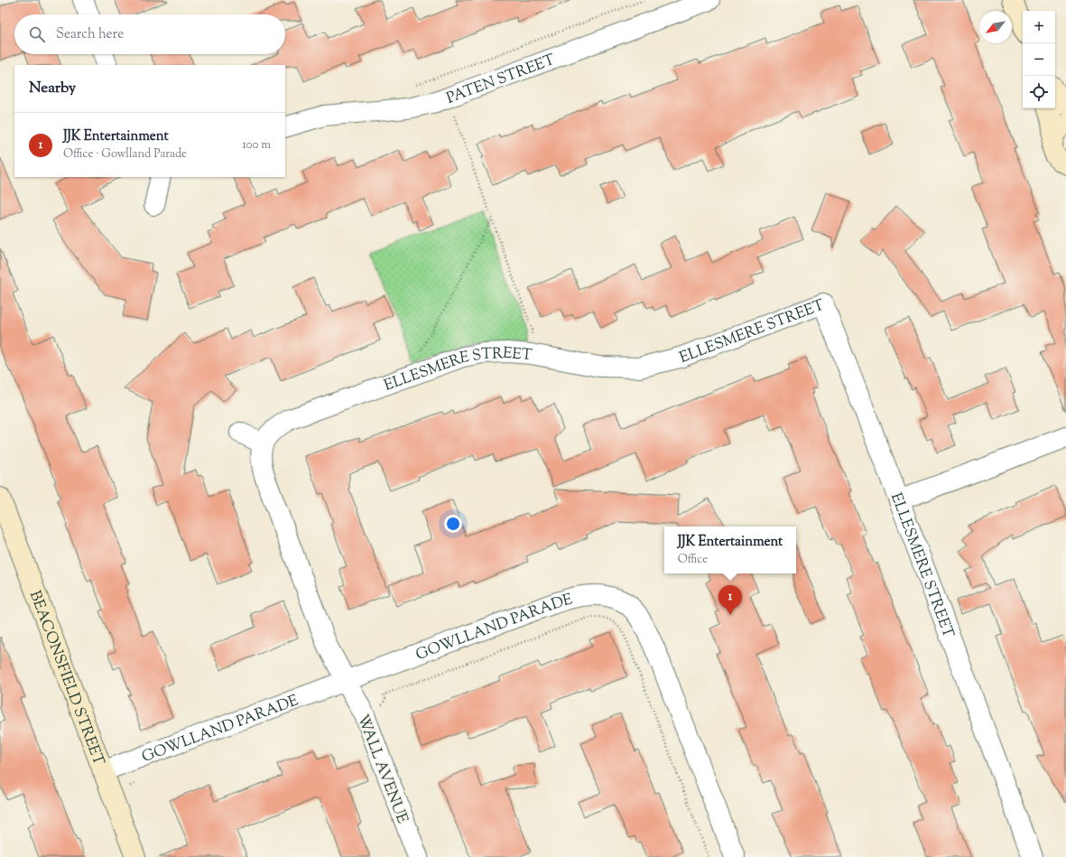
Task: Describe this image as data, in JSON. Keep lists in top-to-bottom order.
{
  "streets": {
    "main road": ["BEACONSFIELD STREET"],
    "street": [
      "PATEN STREET",
      "ELLESMERE STREET",
      "GOWLLAND PARADE",
      "WALL AVENUE"
    ]
  },
  "crossings": [
    ["GOWLLAND PARADE", "BEACONSFIELD STREET"],
    ["GOWLLAND PARADE", "WALL AVENUE"]
  ],
  "north": "bottom left",
  "page": {
    "map_buttons": ["+", "−"],
    "search": "Search here",
    "heading": "Nearby",
    "list": [
      {
        "mark": "1",
        "name": "JJK Entertainment",
        "note": "Office · Gowlland Parade",
        "value": "100 m"
      }
    ],
    "popup": ["JJK Entertainment", "Office"],
    "pins": "1"
  }
}
